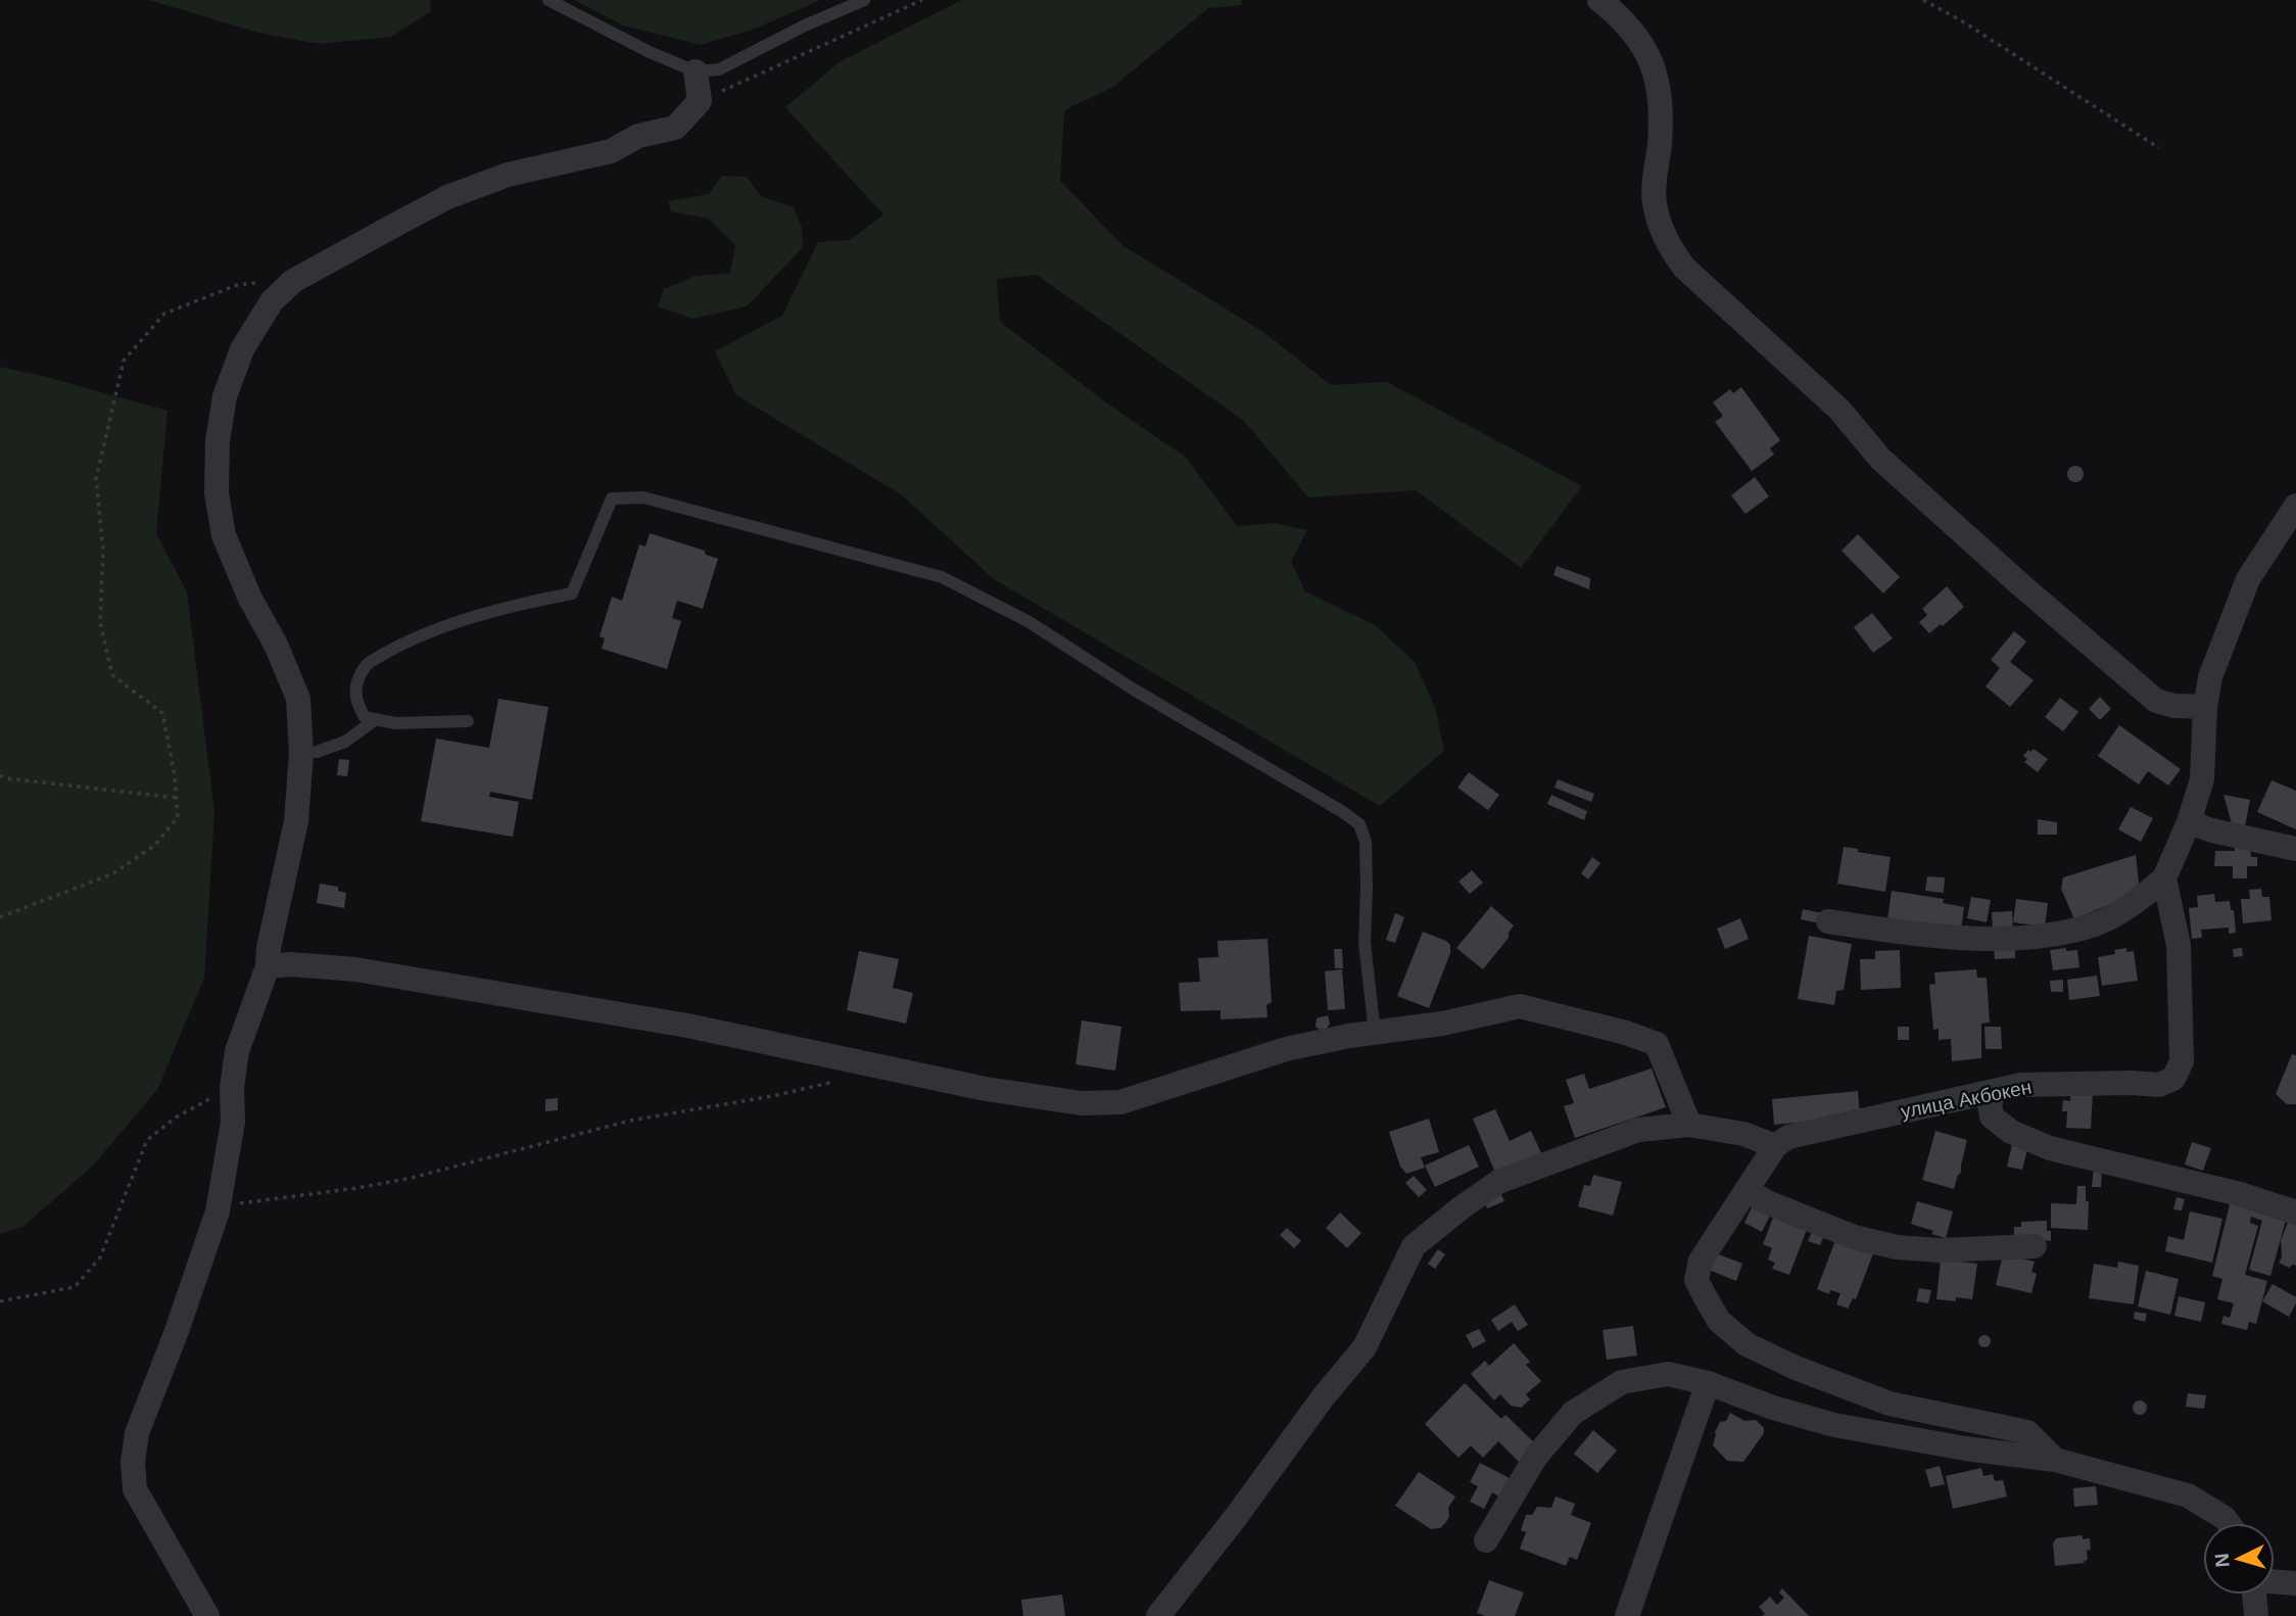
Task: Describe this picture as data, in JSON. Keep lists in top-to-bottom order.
{
  "streets": {
    "street": ["улица Акбокен"]
  },
  "north": "left"
}
